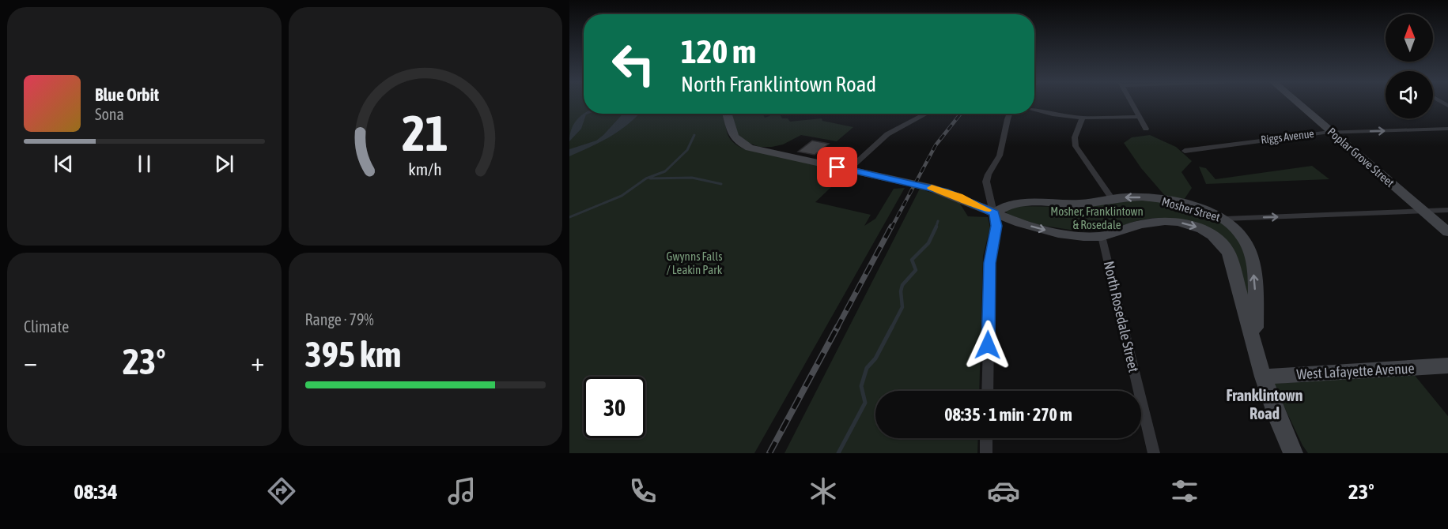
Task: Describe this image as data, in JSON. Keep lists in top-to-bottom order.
{
  "streets": {
    "street": [
      "Riggs Avenue",
      "Poplar Grove Street",
      "Mosher Street",
      "North Rosedale Street",
      "West Lafayette Avenue"
    ]
  },
  "crossings": [
    ["Riggs Avenue", "Poplar Grove Street"],
    ["Poplar Grove Street", "Mosher Street"]
  ],
  "one_way": ["Riggs Avenue"],
  "districts": ["Franklintown Road"],
  "parks": ["Mosher, Franklintown & Rosedale", "Gwynns Falls / Leakin Park"],
  "north": "top",
  "page": {
    "turn": ["120 m", "North Franklintown Road"],
    "song": ["Blue Orbit", "Sona"],
    "tile": [
      "Climate",
      ["Range · 79%", "395 km"]
    ],
    "heat": ["−", "23°", "+"],
    "limit": "30",
    "trip": "08:35 · 1 min · 270 m",
    "tabs": ["08:34", "23°"],
    "gauge": ["21", "km/h"]
  }
}
